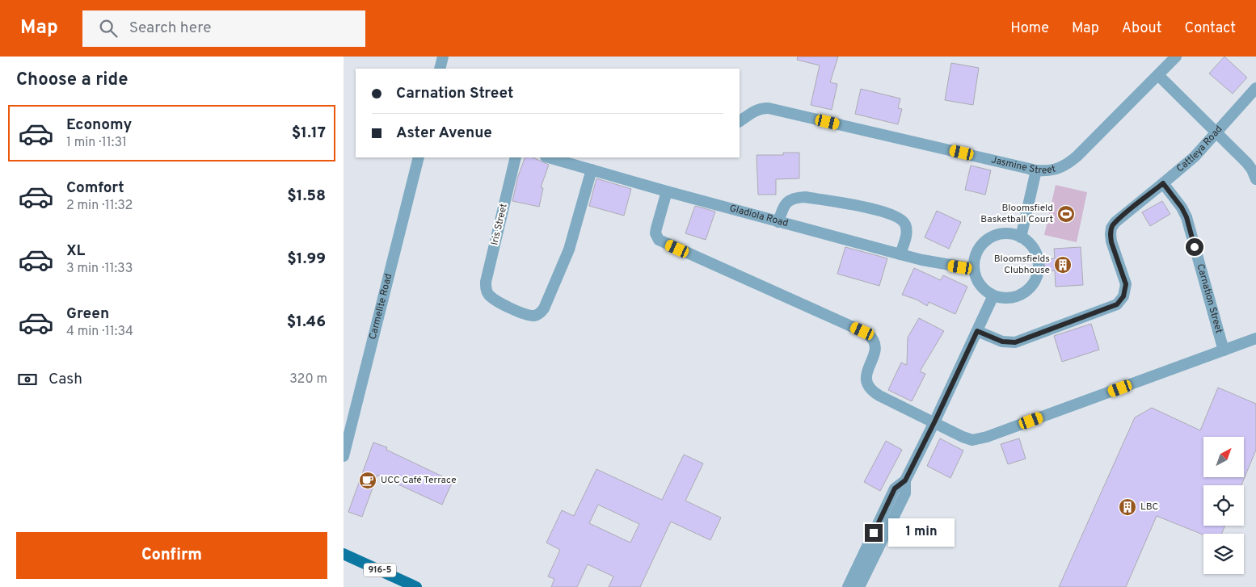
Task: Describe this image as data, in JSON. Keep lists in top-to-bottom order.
{
  "streets": {
    "main road": ["916-5"],
    "street": [
      "Cattleya Road",
      "Jasmine Street",
      "Gladiola Road",
      "Iris Street",
      "Carnation Street",
      "Carmelite Road"
    ]
  },
  "crossings": [
    ["Cattleya Road", "Carnation Street"],
    ["Gladiola Road", "Iris Street"]
  ],
  "places": {
    "sports": ["Bloomsfield Basketball Court"],
    "building": ["Bloomsfields Clubhouse", "LBC"],
    "cafe": ["UCC Café Terrace"]
  },
  "north": "top right",
  "page": {
    "header": "Map",
    "search": "Search here",
    "nav": [
      "Home",
      "Map",
      "About",
      "Contact"
    ],
    "heading": "Choose a ride",
    "banner": ["Carnation Street", "Aster Avenue"],
    "list": [
      {
        "name": "Economy",
        "note": "1 min · 11:31",
        "value": "$1.17"
      },
      {
        "name": "Comfort",
        "note": "2 min · 11:32",
        "value": "$1.58"
      },
      {
        "name": "XL",
        "note": "3 min · 11:33",
        "value": "$1.99"
      },
      {
        "name": "Green",
        "note": "4 min · 11:34",
        "value": "$1.46"
      }
    ],
    "pay": ["Cash", "320 m"],
    "bubble": "1 min",
    "buttons": "Confirm"
  }
}
